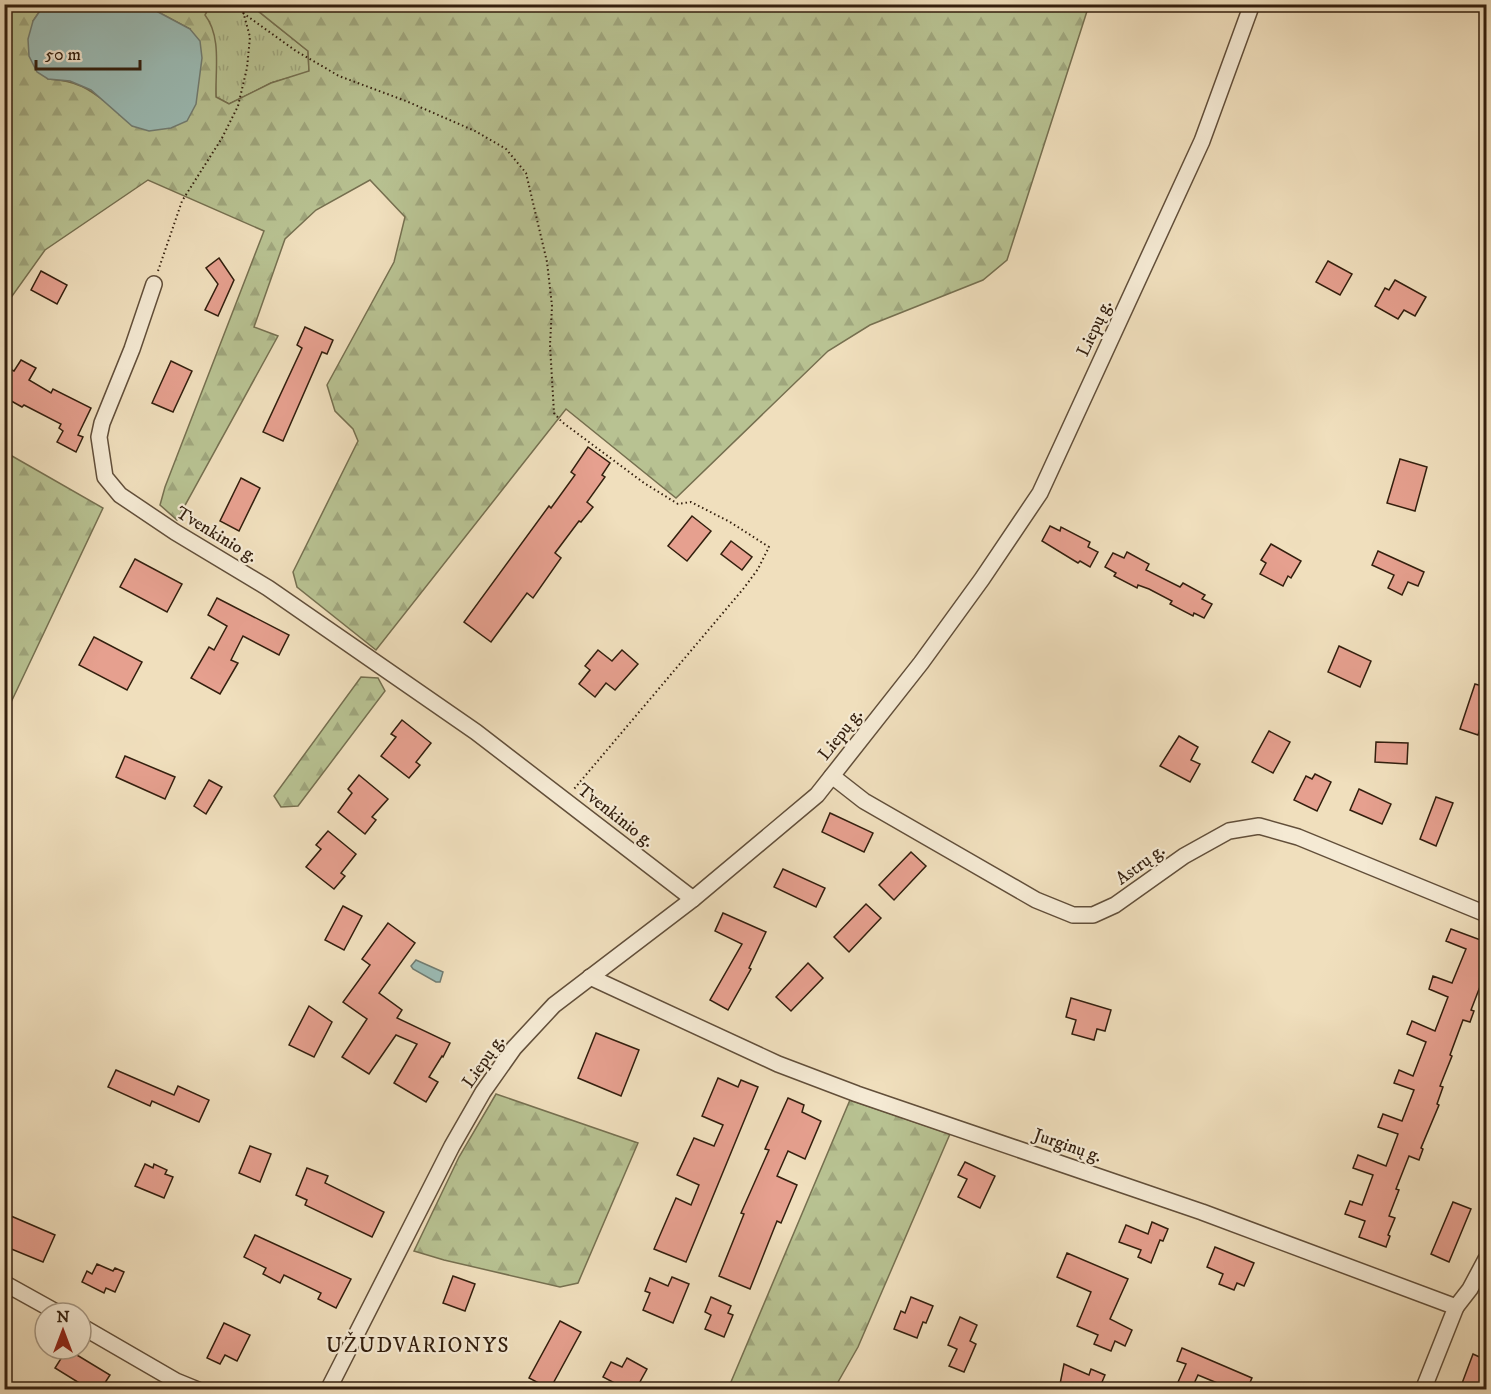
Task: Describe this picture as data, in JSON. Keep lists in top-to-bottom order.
{
  "streets": {
    "street": [
      "Liepų g.",
      "Tvenkinio g.",
      "Astrų g.",
      "Jurginų g."
    ]
  },
  "crossings": [
    ["Liepų g.", "Tvenkinio g."],
    ["Liepų g.", "Astrų g."],
    ["Liepų g.", "Jurginų g."]
  ],
  "districts": ["UŽUDVARIONYS"],
  "scale_bar": "50 m",
  "north": "top"
}
